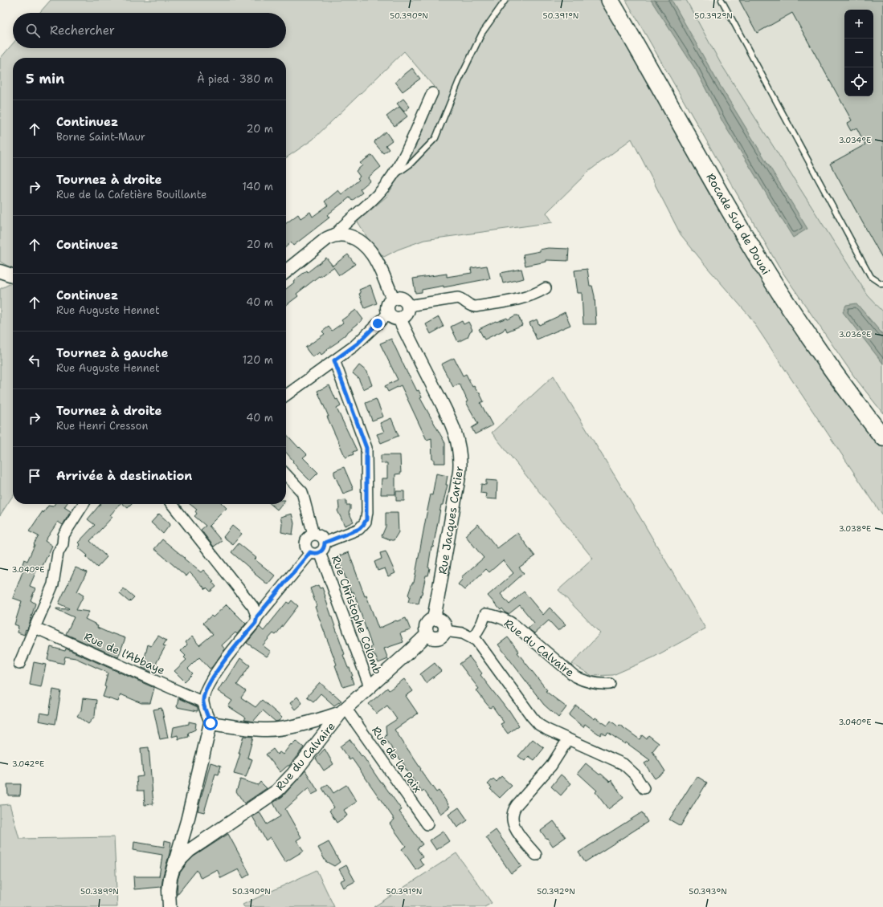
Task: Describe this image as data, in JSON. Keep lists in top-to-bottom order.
{
  "streets": {
    "highway": ["Rocade Sud de Douai"],
    "street": [
      "Rue Jacques Cartier",
      "Rue Christophe Colomb",
      "Rue du Calvaire",
      "Rue de l'Abbaye",
      "Rue de la Paix"
    ]
  },
  "crossings": [
    ["Rue Jacques Cartier", "Rue du Calvaire"],
    ["Rue Christophe Colomb", "Rue du Calvaire"],
    ["Rue du Calvaire", "Rue de la Paix"]
  ],
  "page": {
    "map_buttons": ["+", "−"],
    "search": "Rechercher",
    "heading": ["5 min", "À pied · 380 m"],
    "list": [
      ["Continuez", "Borne Saint-Maur", "20 m"],
      ["Tournez à droite", "Rue de la Cafetière Bouillante", "140 m"],
      ["Continuez", "20 m"],
      ["Continuez", "Rue Auguste Hennet", "40 m"],
      ["Tournez à gauche", "Rue Auguste Hennet", "120 m"],
      ["Tournez à droite", "Rue Henri Cresson", "40 m"],
      "Arrivée à destination"
    ]
  },
  "coordinates": [
    "50.390°N",
    "50.391°N",
    "50.392°N",
    "3.034°E",
    "3.036°E",
    "3.038°E",
    "3.040°E",
    "3.042°E",
    "50.389°N",
    "50.393°N"
  ]
}
